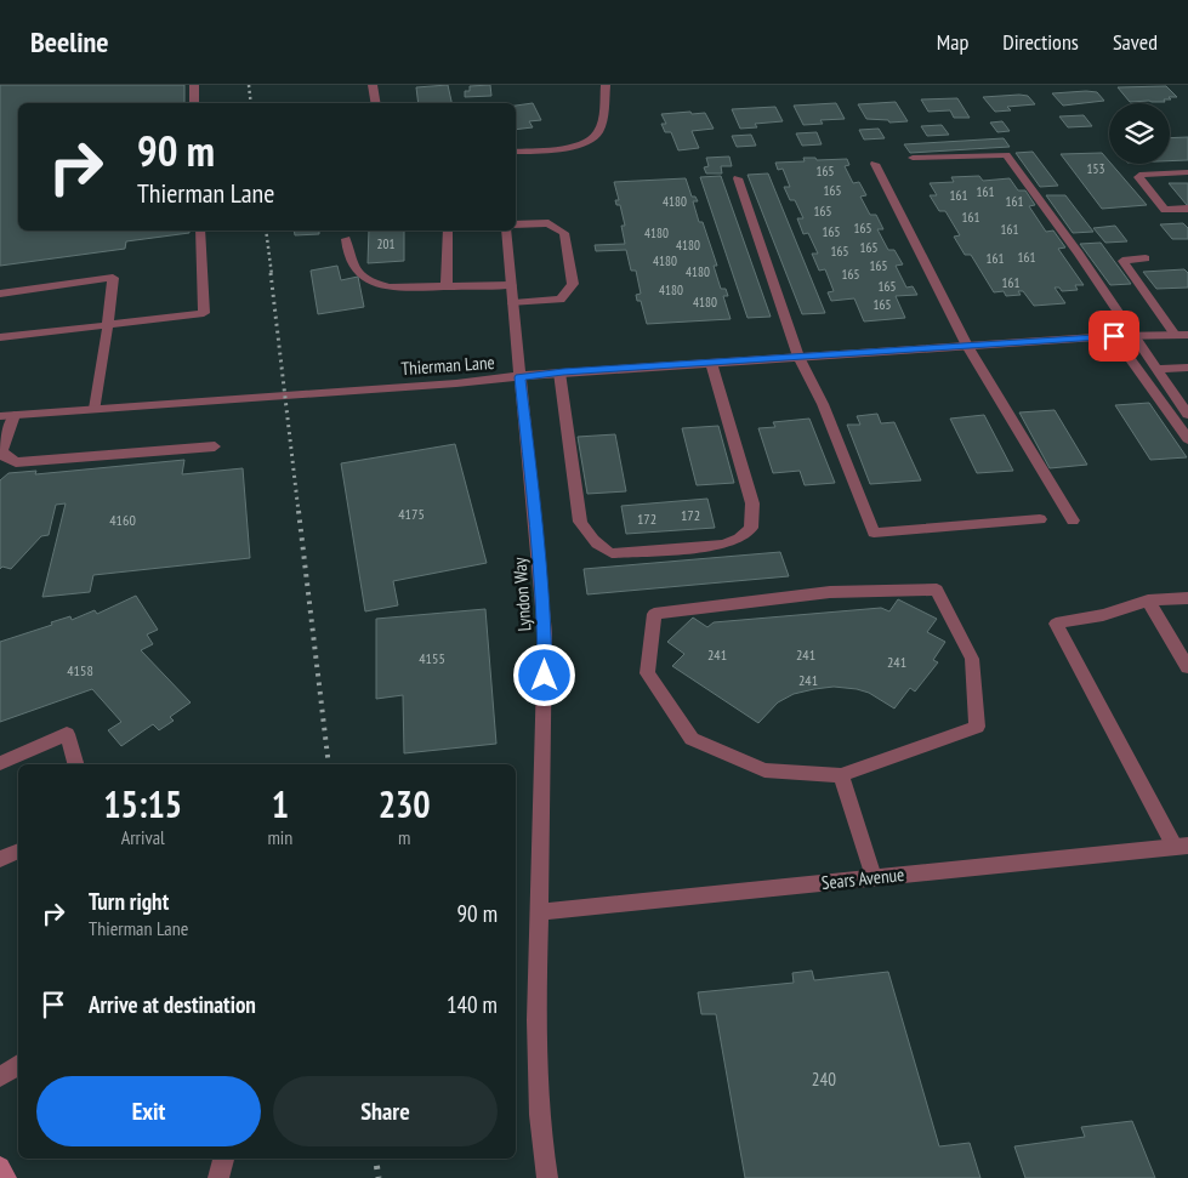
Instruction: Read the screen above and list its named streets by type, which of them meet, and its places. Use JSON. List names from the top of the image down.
{
  "streets": {
    "street": ["Thierman Lane", "Lyndon Way", "Sears Avenue"]
  },
  "crossings": [
    ["Thierman Lane", "Lyndon Way"],
    ["Lyndon Way", "Sears Avenue"]
  ],
  "house_numbers": [
    "153",
    "165",
    "165",
    "161",
    "161",
    "4180",
    "161",
    "165",
    "161",
    "165",
    "161",
    "165",
    "4180",
    "201",
    "4180",
    "165",
    "165",
    "161",
    "161",
    "4180",
    "165",
    "4180",
    "165",
    "161",
    "165",
    "4180",
    "4180",
    "165",
    "4175",
    "172",
    "172",
    "4160",
    "241",
    "241",
    "4155",
    "241",
    "4158",
    "241",
    "240"
  ],
  "page": {
    "header": "Beeline",
    "nav": ["Map", "Directions", "Saved"],
    "turn": ["90 m", "Thierman Lane"],
    "eta": [
      "15:15",
      "Arrival",
      "1",
      "min",
      "230",
      "m"
    ],
    "list": [
      {
        "name": "Turn right",
        "note": "Thierman Lane",
        "value": "90 m"
      },
      {
        "name": "Arrive at destination",
        "value": "140 m"
      }
    ],
    "buttons": ["Exit", "Share"]
  }
}
